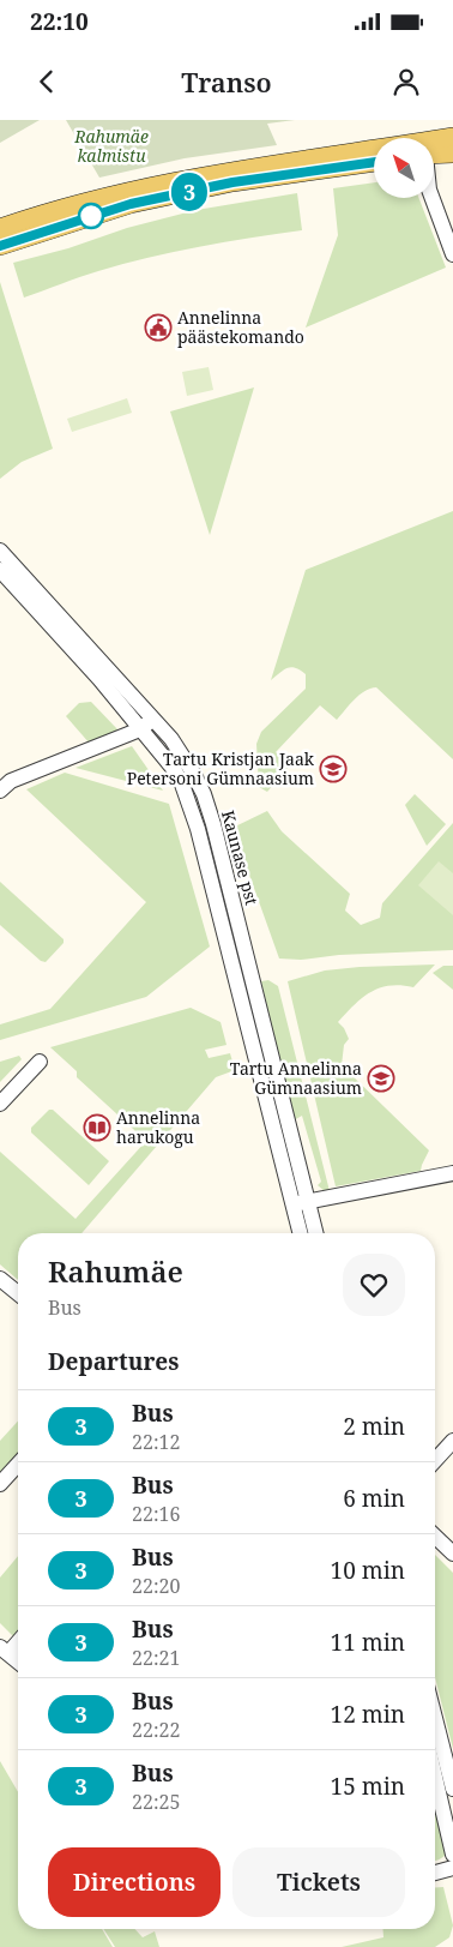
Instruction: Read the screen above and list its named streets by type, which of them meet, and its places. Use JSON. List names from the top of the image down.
{
  "streets": {
    "street": ["Kaunase pst"]
  },
  "parks": ["Rahumäe kalmistu"],
  "places": {
    "public building": ["Annelinna päästekomando"],
    "school or university": ["Tartu Kristjan Jaak Petersoni Gümnaasium", "Tartu Annelinna Gümnaasium"],
    "library": ["Annelinna harukogu"]
  },
  "lines": ["bus line 3"],
  "north": "top left",
  "page": {
    "status": "22:10",
    "header": "Transo",
    "on_map": "3",
    "heading": [
      ["Rahumäe", "Bus"],
      "Departures"
    ],
    "list": [
      {
        "mark": "3",
        "name": "Bus",
        "note": "22:12",
        "value": "2 min"
      },
      {
        "mark": "3",
        "name": "Bus",
        "note": "22:16",
        "value": "6 min"
      },
      {
        "mark": "3",
        "name": "Bus",
        "note": "22:20",
        "value": "10 min"
      },
      {
        "mark": "3",
        "name": "Bus",
        "note": "22:21",
        "value": "11 min"
      },
      {
        "mark": "3",
        "name": "Bus",
        "note": "22:22",
        "value": "12 min"
      },
      {
        "mark": "3",
        "name": "Bus",
        "note": "22:25",
        "value": "15 min"
      }
    ],
    "buttons": ["Directions", "Tickets"]
  }
}
